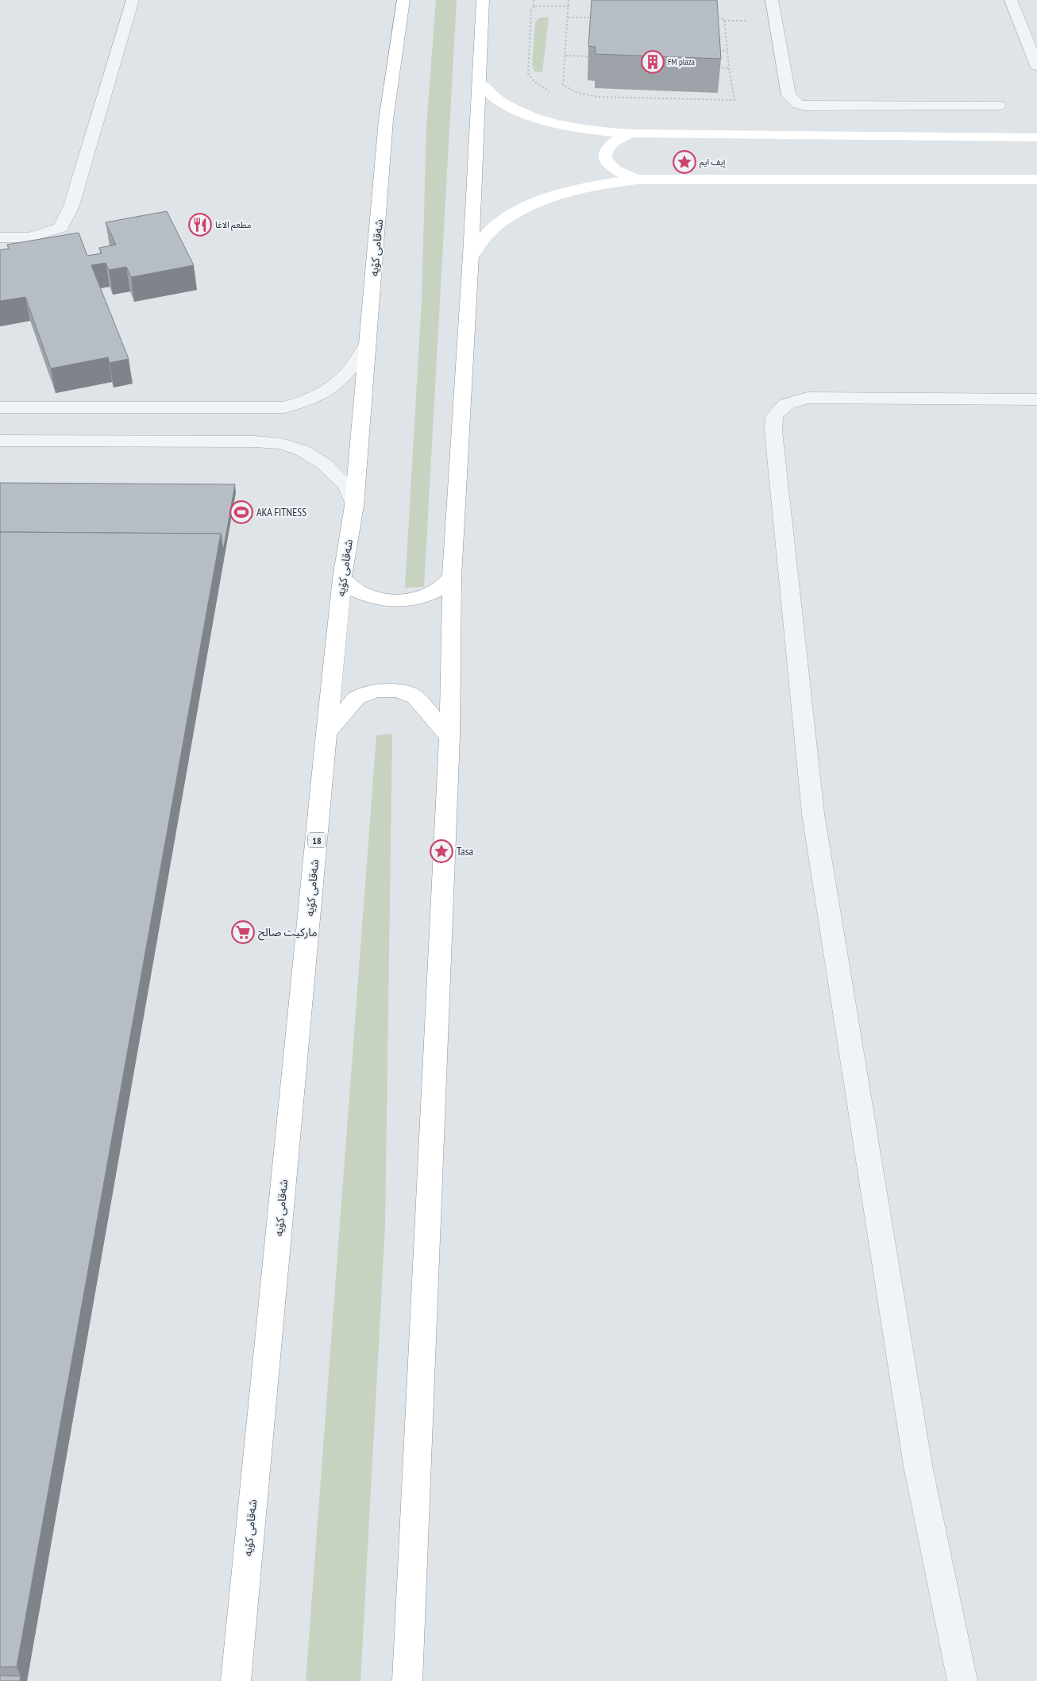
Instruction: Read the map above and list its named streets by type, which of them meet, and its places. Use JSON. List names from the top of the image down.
{
  "streets": {
    "main road": ["شەقامی کۆیە", "18"]
  },
  "places": {
    "building": ["FM plaza"],
    "place": ["إيف ايم", "Tasa"],
    "restaurant": ["مطعم الاغا"],
    "sports": ["AKA FITNESS"],
    "supermarket": ["ماركيت صالح"]
  }
}
